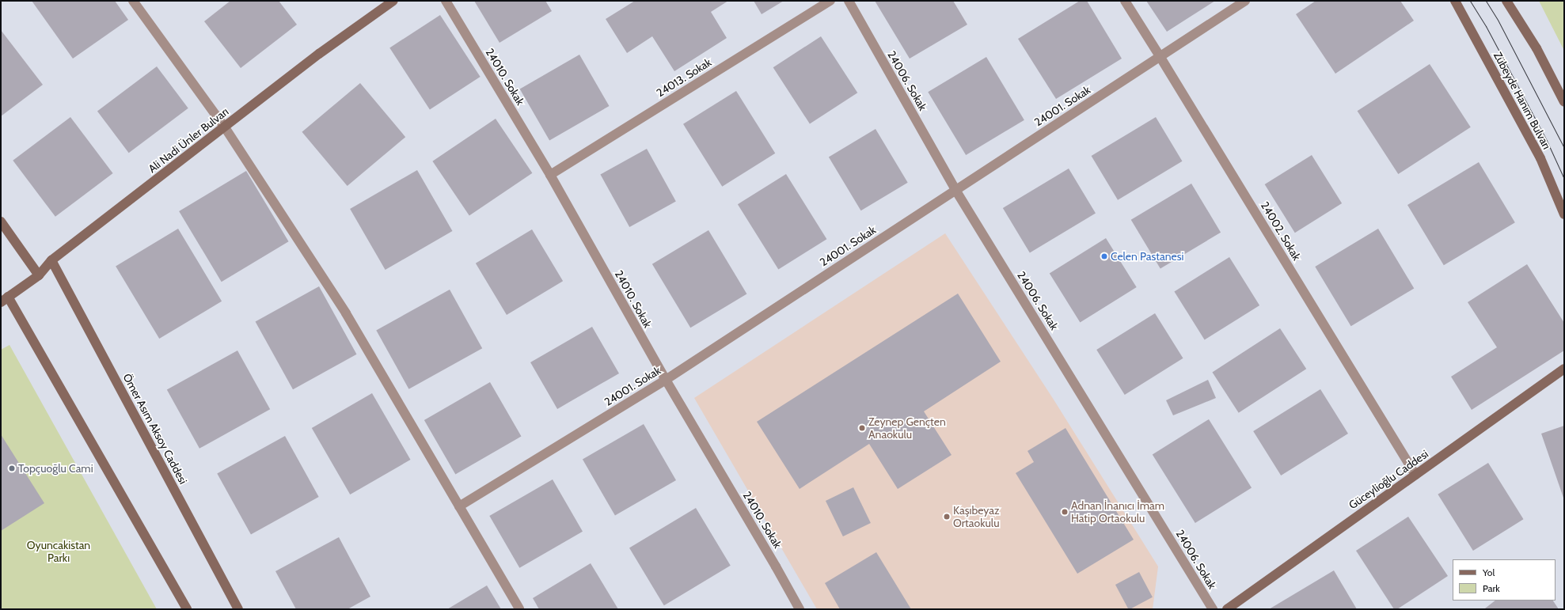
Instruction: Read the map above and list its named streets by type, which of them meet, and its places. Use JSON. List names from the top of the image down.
{
  "streets": {
    "street": [
      "24010. Sokak",
      "24013. Sokak",
      "24006. Sokak",
      "Zübeyde Hanım Bulvarı",
      "24001. Sokak",
      "Ali Nadi Ünler Bulvarı",
      "24002. Sokak",
      "Ömer Asım Aksoy Caddesi",
      "Güceylioğlu Caddesi"
    ]
  },
  "crossings": [
    ["24010. Sokak", "24013. Sokak"],
    ["24010. Sokak", "24001. Sokak"],
    ["24006. Sokak", "24001. Sokak"],
    ["24001. Sokak", "24002. Sokak"],
    ["Ali Nadi Ünler Bulvarı", "Ömer Asım Aksoy Caddesi"],
    ["24002. Sokak", "Güceylioğlu Caddesi"]
  ],
  "parks": ["Oyuncakistan Parkı"],
  "places": [
    "Celen Pastanesi",
    "Zeynep Gençten Anaokulu",
    "Topçuoğlu Cami",
    "Adnan İnanıcı İmam Hatip Ortaokulu",
    "Kaşıbeyaz Ortaokulu"
  ],
  "legend": ["Yol", "Park"]
}
